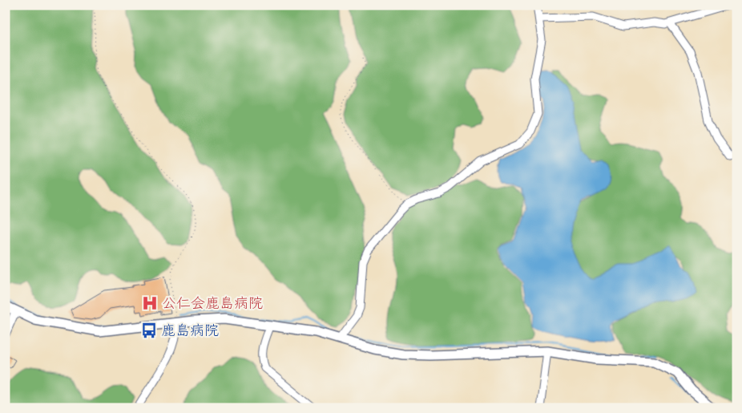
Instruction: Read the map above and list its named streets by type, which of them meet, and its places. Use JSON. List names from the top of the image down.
{
  "places": {
    "hospital": ["公仁会鹿島病院"],
    "bus stop": ["鹿島病院"]
  }
}
